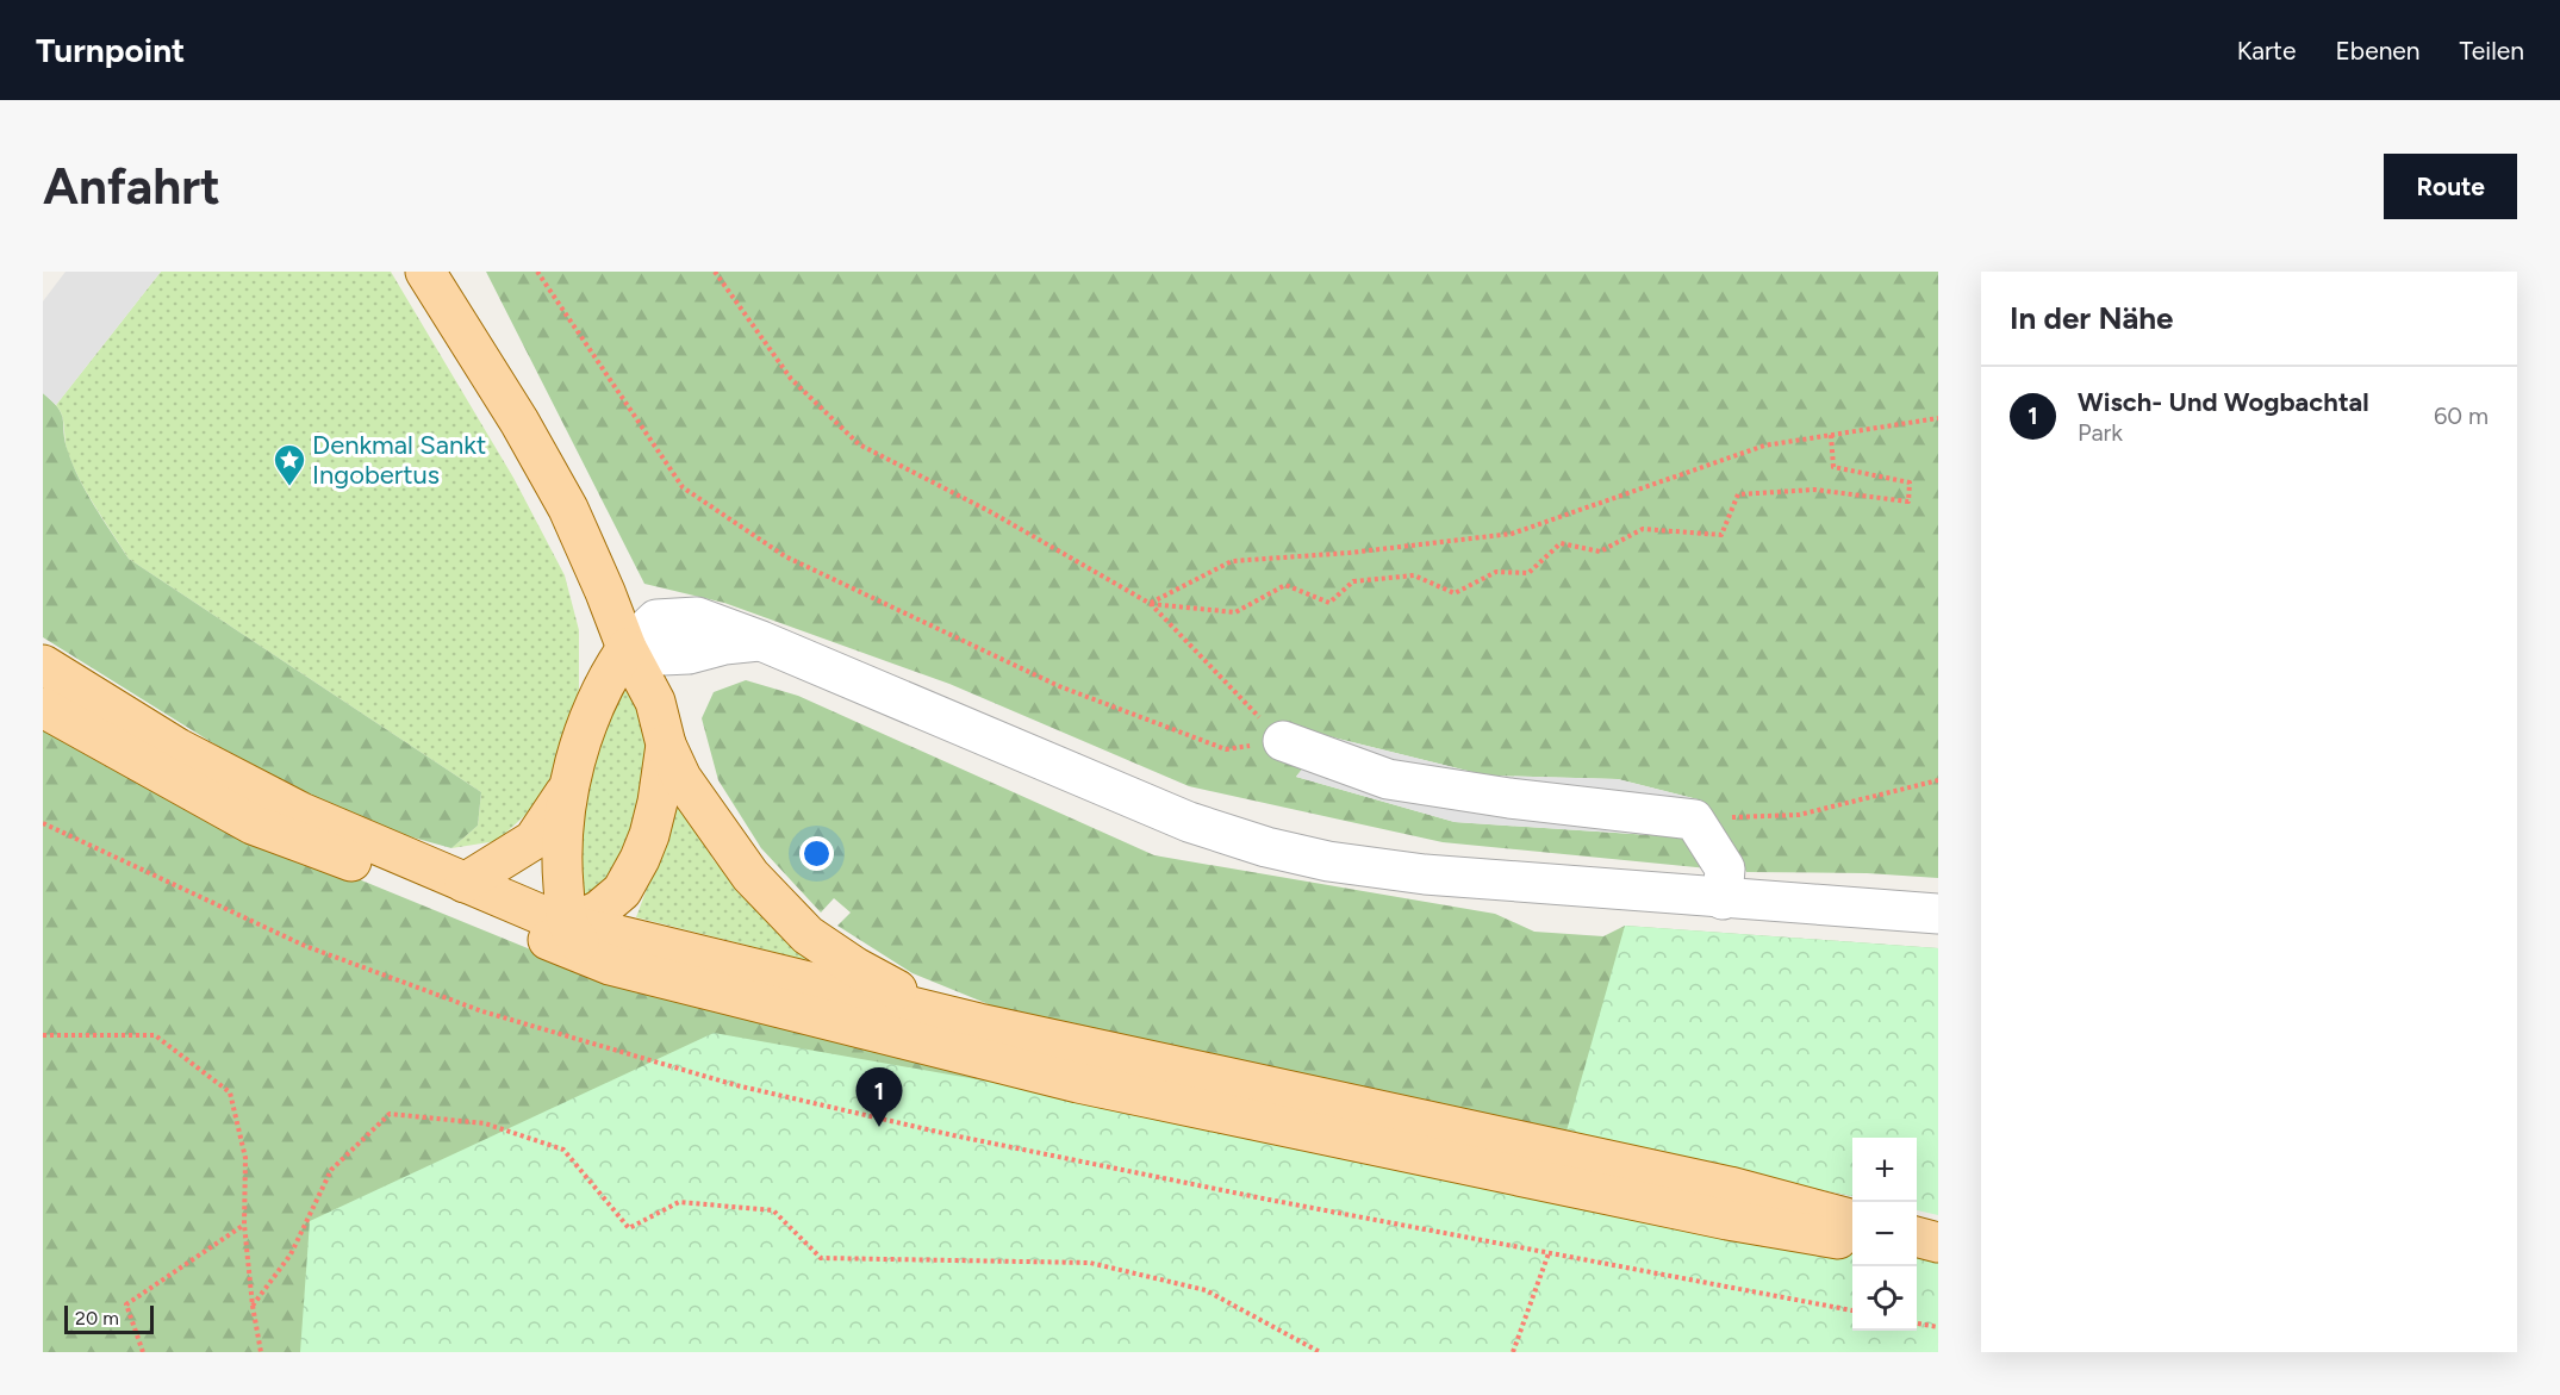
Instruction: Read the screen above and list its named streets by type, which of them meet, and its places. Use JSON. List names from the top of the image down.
{
  "places": {
    "place": ["Denkmal Sankt Ingobertus"]
  },
  "scale_bar": "20 m",
  "page": {
    "header": "Turnpoint",
    "nav": ["Karte", "Ebenen", "Teilen"],
    "buttons": "Route",
    "title": "Anfahrt",
    "heading": "In der Nähe",
    "list": [
      {
        "mark": "1",
        "name": "Wisch- Und Wogbachtal",
        "note": "Park",
        "value": "60 m"
      }
    ],
    "pins": "1",
    "map_buttons": ["+", "−"],
    "scale": "20 m"
  }
}
